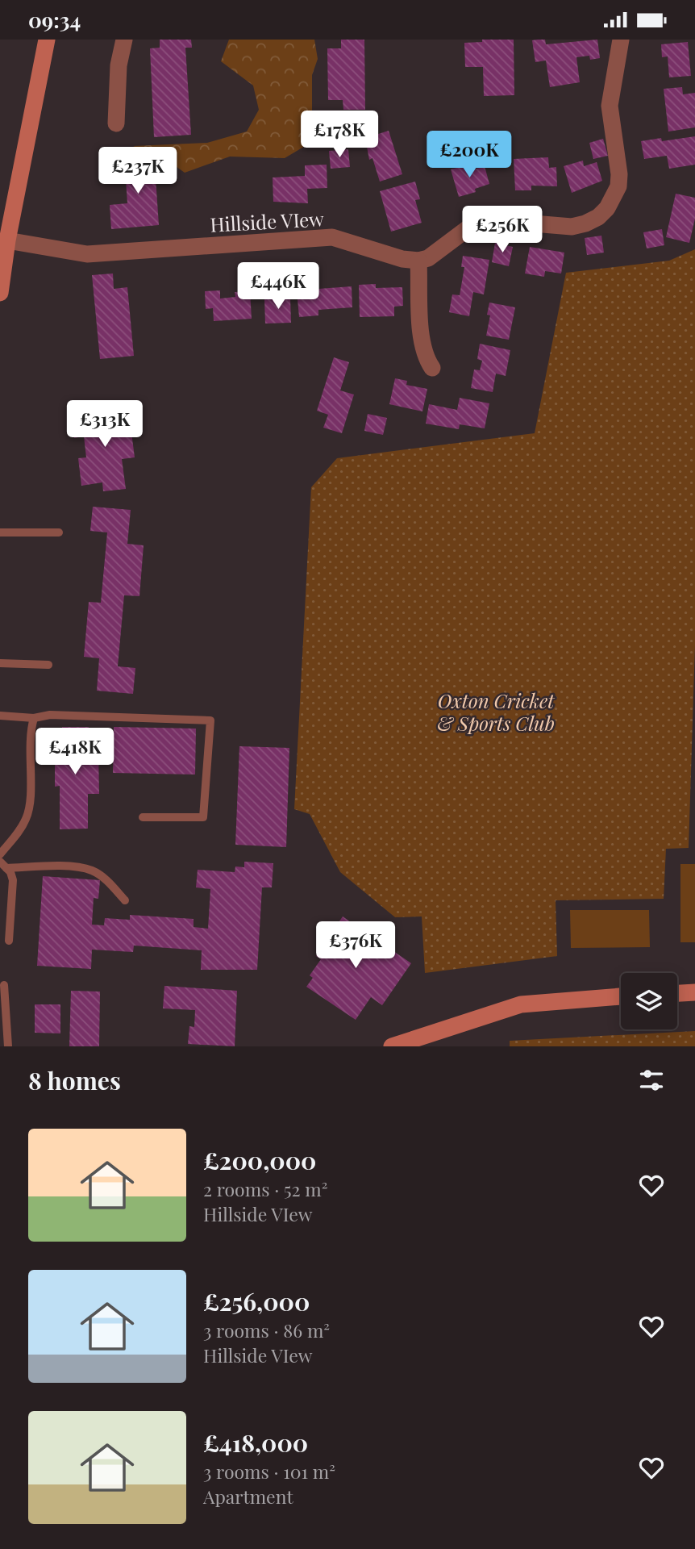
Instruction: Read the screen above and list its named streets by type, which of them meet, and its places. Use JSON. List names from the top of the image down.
{
  "streets": {
    "street": ["Hillside VIew"]
  },
  "parks": ["Oxton Cricket & Sports Club"],
  "page": {
    "status": "09:34",
    "price": [
      "£178K",
      "£200K",
      "£237K",
      "£256K",
      "£446K",
      "£313K",
      "£418K",
      "£376K"
    ],
    "heading": "8 homes",
    "list": [
      {
        "name": "£200,000",
        "note": "2 rooms · 52 m² · Hillside VIew"
      },
      {
        "name": "£256,000",
        "note": "3 rooms · 86 m² · Hillside VIew"
      },
      {
        "name": "£418,000",
        "note": "3 rooms · 101 m² · Apartment"
      }
    ]
  }
}
